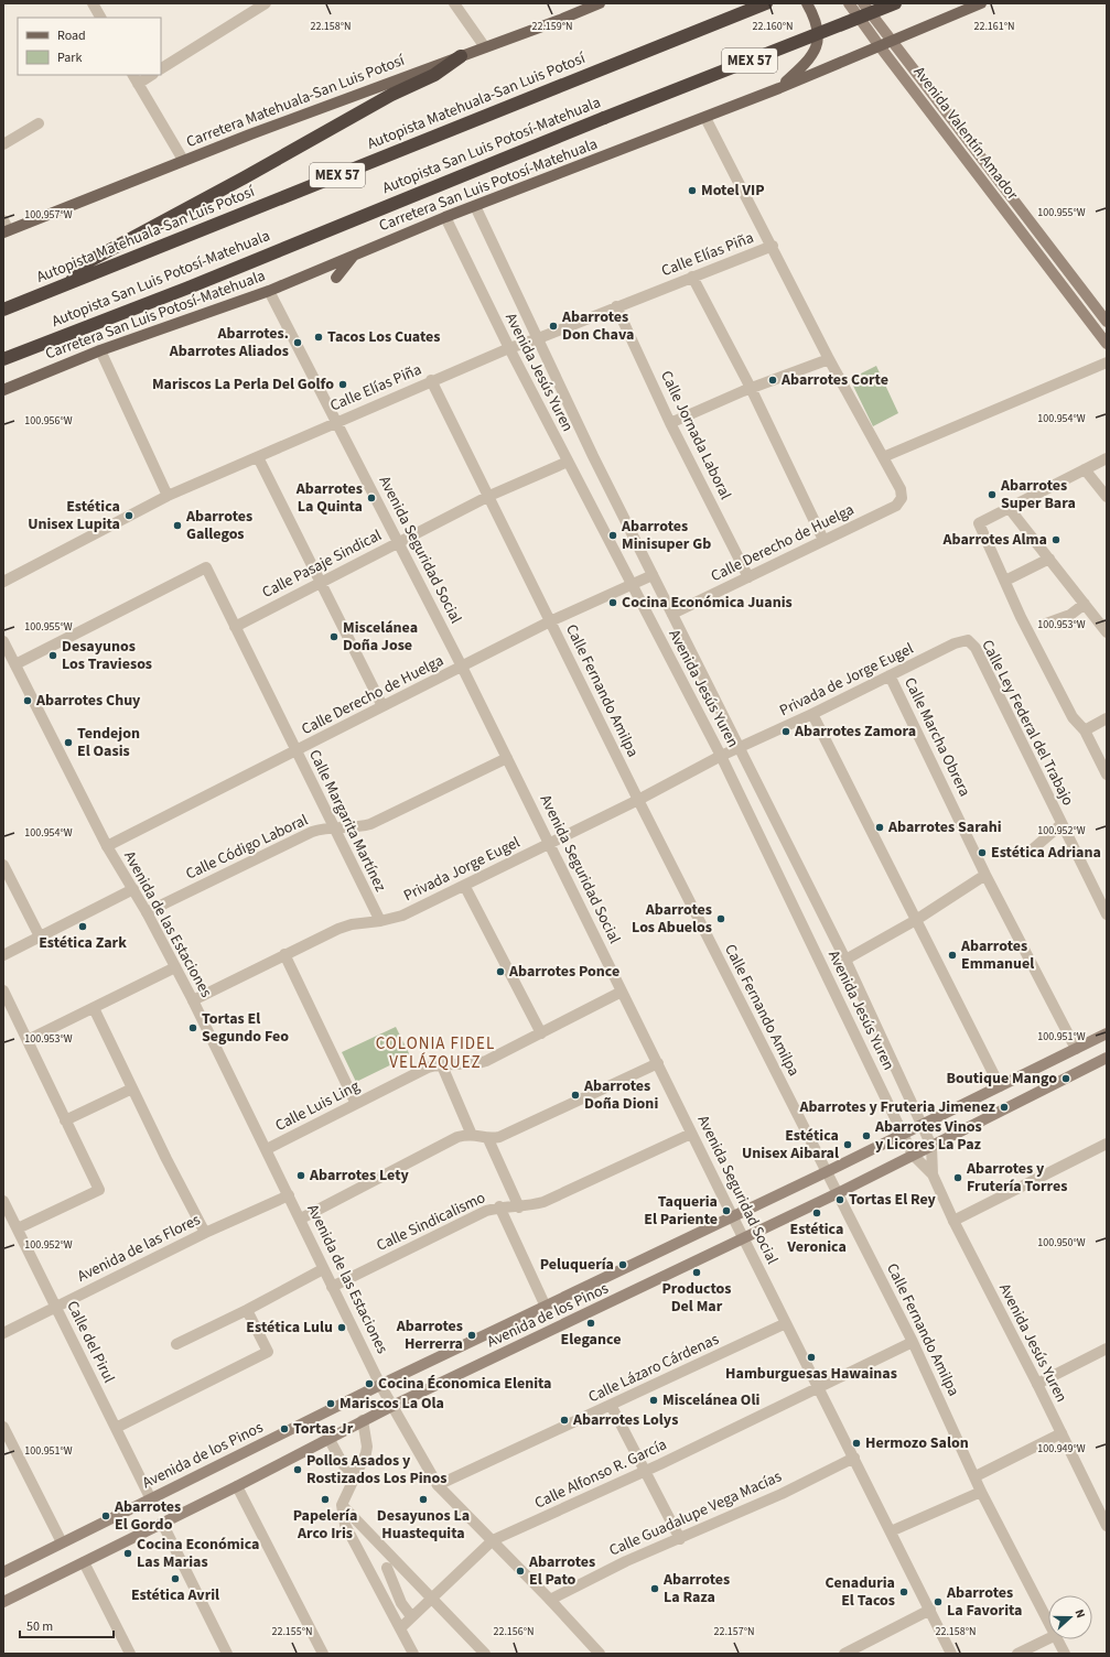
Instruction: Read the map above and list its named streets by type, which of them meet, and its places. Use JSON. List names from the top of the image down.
{
  "streets": {
    "highway": ["MEX 57", "Autopista Matehuala-San Luis Potosí", "Autopista San Luis Potosí-Matehuala"],
    "main road": [
      "Carretera Matehuala-San Luis Potosí",
      "Avenida Valentín Amador",
      "Carretera San Luis Potosí-Matehuala",
      "Avenida de los Pinos"
    ],
    "street": [
      "Calle Elías Piña",
      "Avenida Jesús Yuren",
      "Calle Jornada Laboral",
      "Calle Derecho de Huelga",
      "Avenida Seguridad Social",
      "Calle Pasaje Sindical",
      "Privada de Jorge Eugel",
      "Calle Fernando Amilpa",
      "Calle Ley Federal del Trabajo",
      "Calle Marcha Obrera",
      "Calle Margarita Martínez",
      "Calle Código Laboral",
      "Privada Jorge Eugel",
      "Avenida de las Estaciones",
      "Calle Luis Ling",
      "Calle Sindicalismo",
      "Avenida de las Flores",
      "Calle del Pirul",
      "Calle Lázaro Cárdenas",
      "Calle Alfonso R. García",
      "Calle Guadalupe Vega Macías"
    ]
  },
  "crossings": [
    ["Avenida Valentín Amador", "Carretera San Luis Potosí-Matehuala"],
    ["Carretera San Luis Potosí-Matehuala", "Avenida Jesús Yuren"],
    ["Carretera San Luis Potosí-Matehuala", "Avenida Seguridad Social"],
    ["Calle Elías Piña", "Avenida Jesús Yuren"],
    ["Calle Elías Piña", "Calle Jornada Laboral"],
    ["Calle Elías Piña", "Avenida Seguridad Social"],
    ["Calle Elías Piña", "Calle Fernando Amilpa"],
    ["Avenida Jesús Yuren", "Calle Derecho de Huelga"],
    ["Avenida Jesús Yuren", "Calle Pasaje Sindical"],
    ["Avenida Jesús Yuren", "Privada de Jorge Eugel"],
    ["Avenida Jesús Yuren", "Privada Jorge Eugel"],
    ["Avenida Jesús Yuren", "Avenida de los Pinos"],
    ["Calle Jornada Laboral", "Calle Derecho de Huelga"],
    ["Calle Derecho de Huelga", "Avenida Seguridad Social"],
    ["Calle Derecho de Huelga", "Calle Fernando Amilpa"],
    ["Calle Derecho de Huelga", "Calle Margarita Martínez"],
    ["Calle Derecho de Huelga", "Avenida de las Estaciones"],
    ["Avenida Seguridad Social", "Calle Pasaje Sindical"],
    ["Avenida Seguridad Social", "Calle Código Laboral"],
    ["Avenida Seguridad Social", "Privada Jorge Eugel"],
    ["Avenida Seguridad Social", "Calle Luis Ling"],
    ["Avenida Seguridad Social", "Calle Sindicalismo"],
    ["Avenida Seguridad Social", "Avenida de los Pinos"],
    ["Avenida Seguridad Social", "Calle Lázaro Cárdenas"],
    ["Avenida Seguridad Social", "Calle Alfonso R. García"],
    ["Avenida Seguridad Social", "Calle Guadalupe Vega Macías"],
    ["Calle Pasaje Sindical", "Calle Fernando Amilpa"],
    ["Calle Pasaje Sindical", "Calle Margarita Martínez"],
    ["Privada de Jorge Eugel", "Calle Ley Federal del Trabajo"],
    ["Privada de Jorge Eugel", "Calle Marcha Obrera"],
    ["Privada de Jorge Eugel", "Privada Jorge Eugel"],
    ["Calle Fernando Amilpa", "Privada Jorge Eugel"],
    ["Calle Fernando Amilpa", "Avenida de los Pinos"],
    ["Calle Fernando Amilpa", "Calle Alfonso R. García"],
    ["Calle Marcha Obrera", "Avenida de los Pinos"],
    ["Calle Margarita Martínez", "Calle Código Laboral"],
    ["Calle Margarita Martínez", "Privada Jorge Eugel"],
    ["Calle Margarita Martínez", "Avenida de las Estaciones"],
    ["Calle Código Laboral", "Avenida de las Estaciones"],
    ["Privada Jorge Eugel", "Avenida de las Estaciones"],
    ["Avenida de las Estaciones", "Calle Luis Ling"],
    ["Avenida de las Estaciones", "Calle Sindicalismo"],
    ["Avenida de las Estaciones", "Avenida de las Flores"],
    ["Avenida de las Estaciones", "Avenida de los Pinos"],
    ["Avenida de las Estaciones", "Calle Lázaro Cárdenas"],
    ["Avenida de las Estaciones", "Calle Alfonso R. García"],
    ["Avenida de las Estaciones", "Calle Guadalupe Vega Macías"],
    ["Avenida de las Flores", "Calle del Pirul"],
    ["Avenida de los Pinos", "Calle del Pirul"]
  ],
  "districts": ["COLONIA FIDEL VELÁZQUEZ"],
  "places": [
    "Motel VIP",
    "Abarrotes Don Chava",
    "Tacos Los Cuates",
    "Abarrotes. Abarrotes Aliados",
    "Abarrotes Corte",
    "Mariscos La Perla Del Golfo",
    "Abarrotes Super Bara",
    "Abarrotes La Quinta",
    "Estética Unisex Lupita",
    "Abarrotes Gallegos",
    "Abarrotes Minisuper Gb",
    "Abarrotes Alma",
    "Cocina Económica Juanis",
    "Miscelánea Doña Jose",
    "Desayunos Los Traviesos",
    "Abarrotes Chuy",
    "Abarrotes Zamora",
    "Tendejon El Oasis",
    "Abarrotes Sarahi",
    "Estética Adriana",
    "Abarrotes Los Abuelos",
    "Estética Zark",
    "Abarrotes Emmanuel",
    "Abarrotes Ponce",
    "Tortas El Segundo Feo",
    "Boutique Mango",
    "Abarrotes Doña Dioni",
    "Abarrotes y Fruteria Jimenez",
    "Abarrotes Vinos y Licores La Paz",
    "Estética Unisex Aibaral",
    "Abarrotes Lety",
    "Abarrotes y Frutería Torres",
    "Tortas El Rey",
    "Taqueria El Pariente",
    "Estética Veronica",
    "Peluquería",
    "Productos Del Mar",
    "Elegance",
    "Estética Lulu",
    "Abarrotes Herrerra",
    "Hamburguesas Hawainas",
    "Cocina Économica Elenita",
    "Miscelánea Oli",
    "Mariscos La Ola",
    "Abarrotes Lolys",
    "Tortas Jr",
    "Hermozo Salon",
    "Pollos Asados y Rostizados Los Pinos",
    "Papelería Arco Iris",
    "Desayunos La Huastequita",
    "Abarrotes El Gordo",
    "Cocina Económica Las Marias",
    "Abarrotes El Pato",
    "Estética Avril",
    "Abarrotes La Raza",
    "Cenaduria El Tacos",
    "Abarrotes La Favorita"
  ],
  "legend": ["Road", "Park"],
  "scale_bar": "50 m",
  "north": "right",
  "coordinates": [
    "22.159°N",
    "22.158°N",
    "22.160°N",
    "22.161°N",
    "100.955°W",
    "100.957°W",
    "100.954°W",
    "100.956°W",
    "100.953°W",
    "100.952°W",
    "100.951°W",
    "100.950°W",
    "100.949°W",
    "22.155°N",
    "22.156°N",
    "22.157°N"
  ]
}
